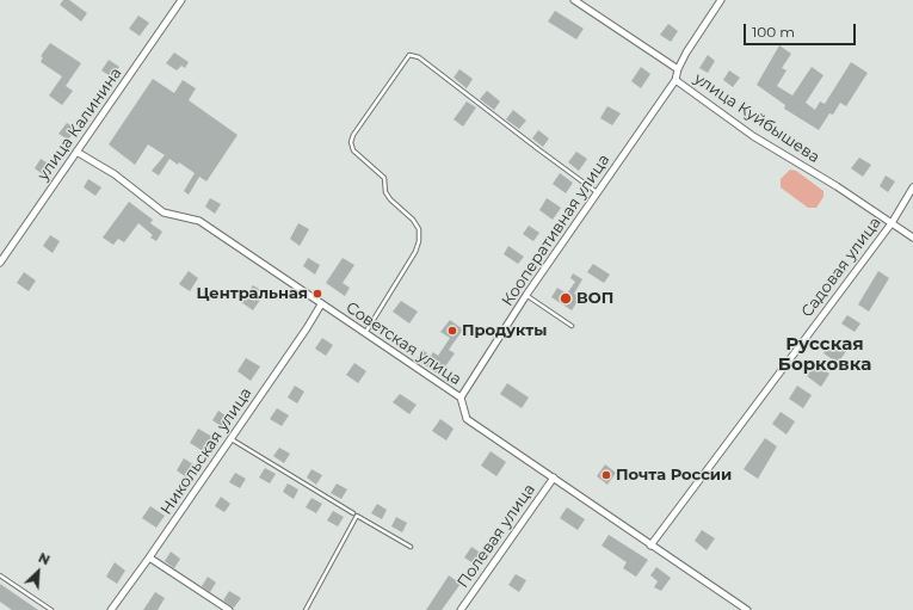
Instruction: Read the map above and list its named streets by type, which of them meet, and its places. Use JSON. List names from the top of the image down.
{
  "streets": {
    "street": [
      "улица Куйбышева",
      "улица Калинина",
      "Кооперативная улица",
      "Садовая улица",
      "Советская улица",
      "Никольская улица",
      "Полевая улица"
    ]
  },
  "crossings": [
    ["улица Куйбышева", "Кооперативная улица"],
    ["улица Куйбышева", "Садовая улица"],
    ["улица Калинина", "Советская улица"],
    ["Кооперативная улица", "Советская улица"],
    ["Садовая улица", "Советская улица"],
    ["Советская улица", "Никольская улица"],
    ["Советская улица", "Полевая улица"]
  ],
  "districts": ["Русская Борковка"],
  "places": [
    "Центральная",
    "ВОП",
    "Продукты",
    "Почта России"
  ],
  "scale_bar": "100 m",
  "north": "top right"
}
